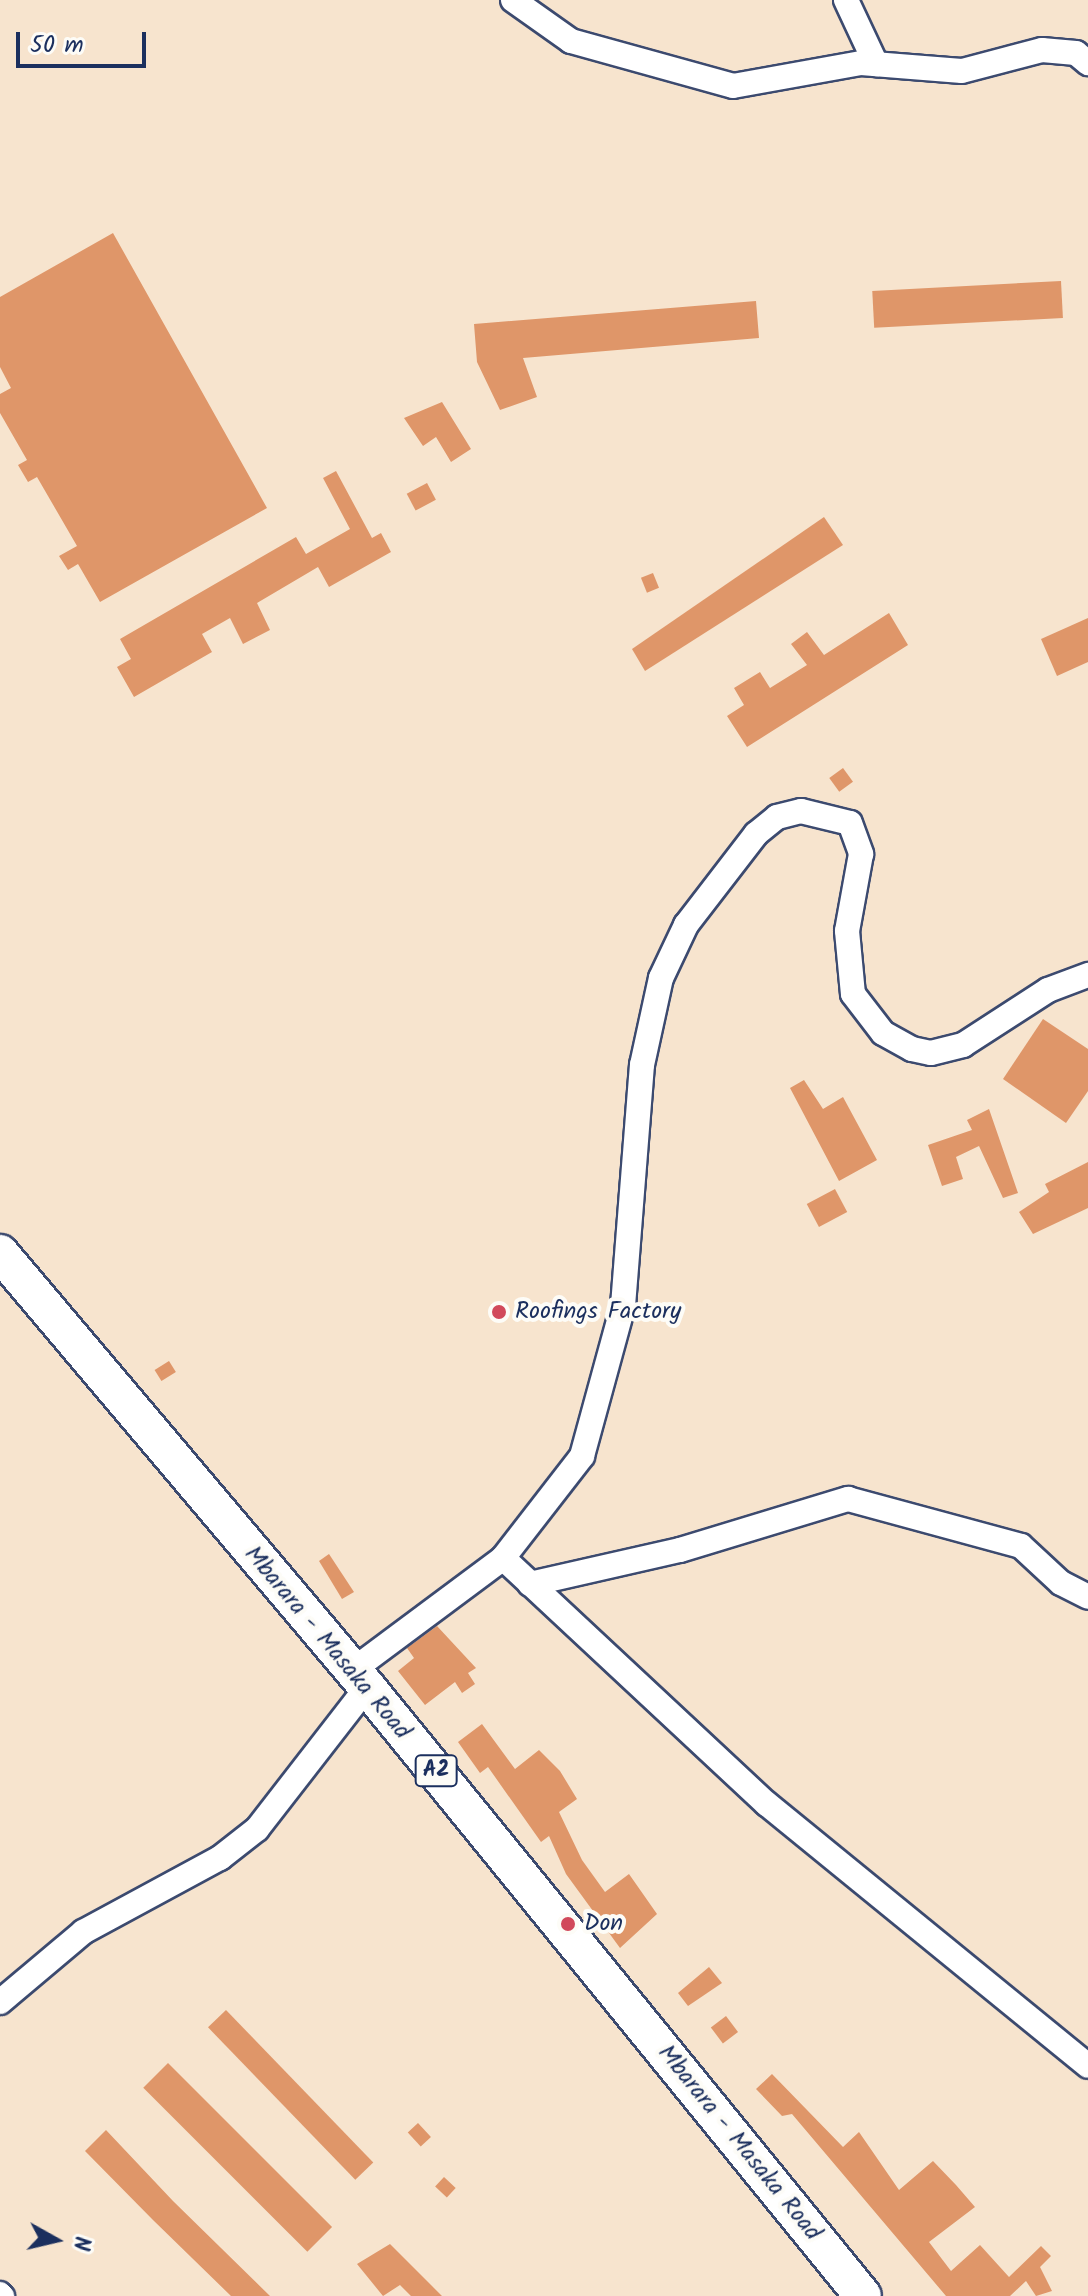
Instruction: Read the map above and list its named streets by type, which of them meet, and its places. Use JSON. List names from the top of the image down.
{
  "streets": {
    "highway": ["Mbarara - Masaka Road", "A2"]
  },
  "places": ["Roofings Factory", "Don"],
  "scale_bar": "50 m",
  "north": "right"
}
